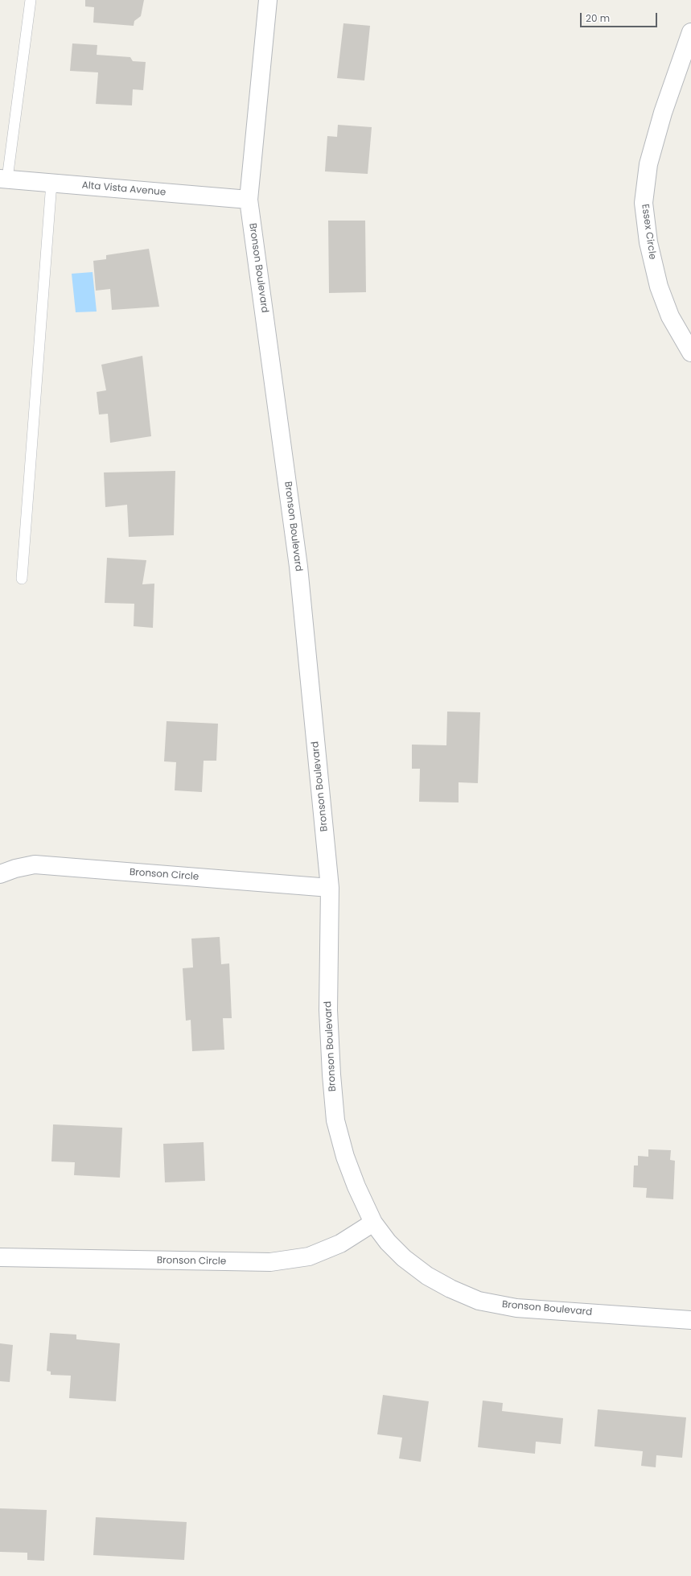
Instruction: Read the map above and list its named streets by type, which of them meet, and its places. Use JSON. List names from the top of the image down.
{
  "streets": {
    "street": [
      "Alta Vista Avenue",
      "Essex Circle",
      "Bronson Boulevard",
      "Bronson Circle"
    ]
  },
  "crossings": [
    ["Alta Vista Avenue", "Bronson Boulevard"],
    ["Bronson Boulevard", "Bronson Circle"]
  ],
  "scale_bar": "20 m"
}
